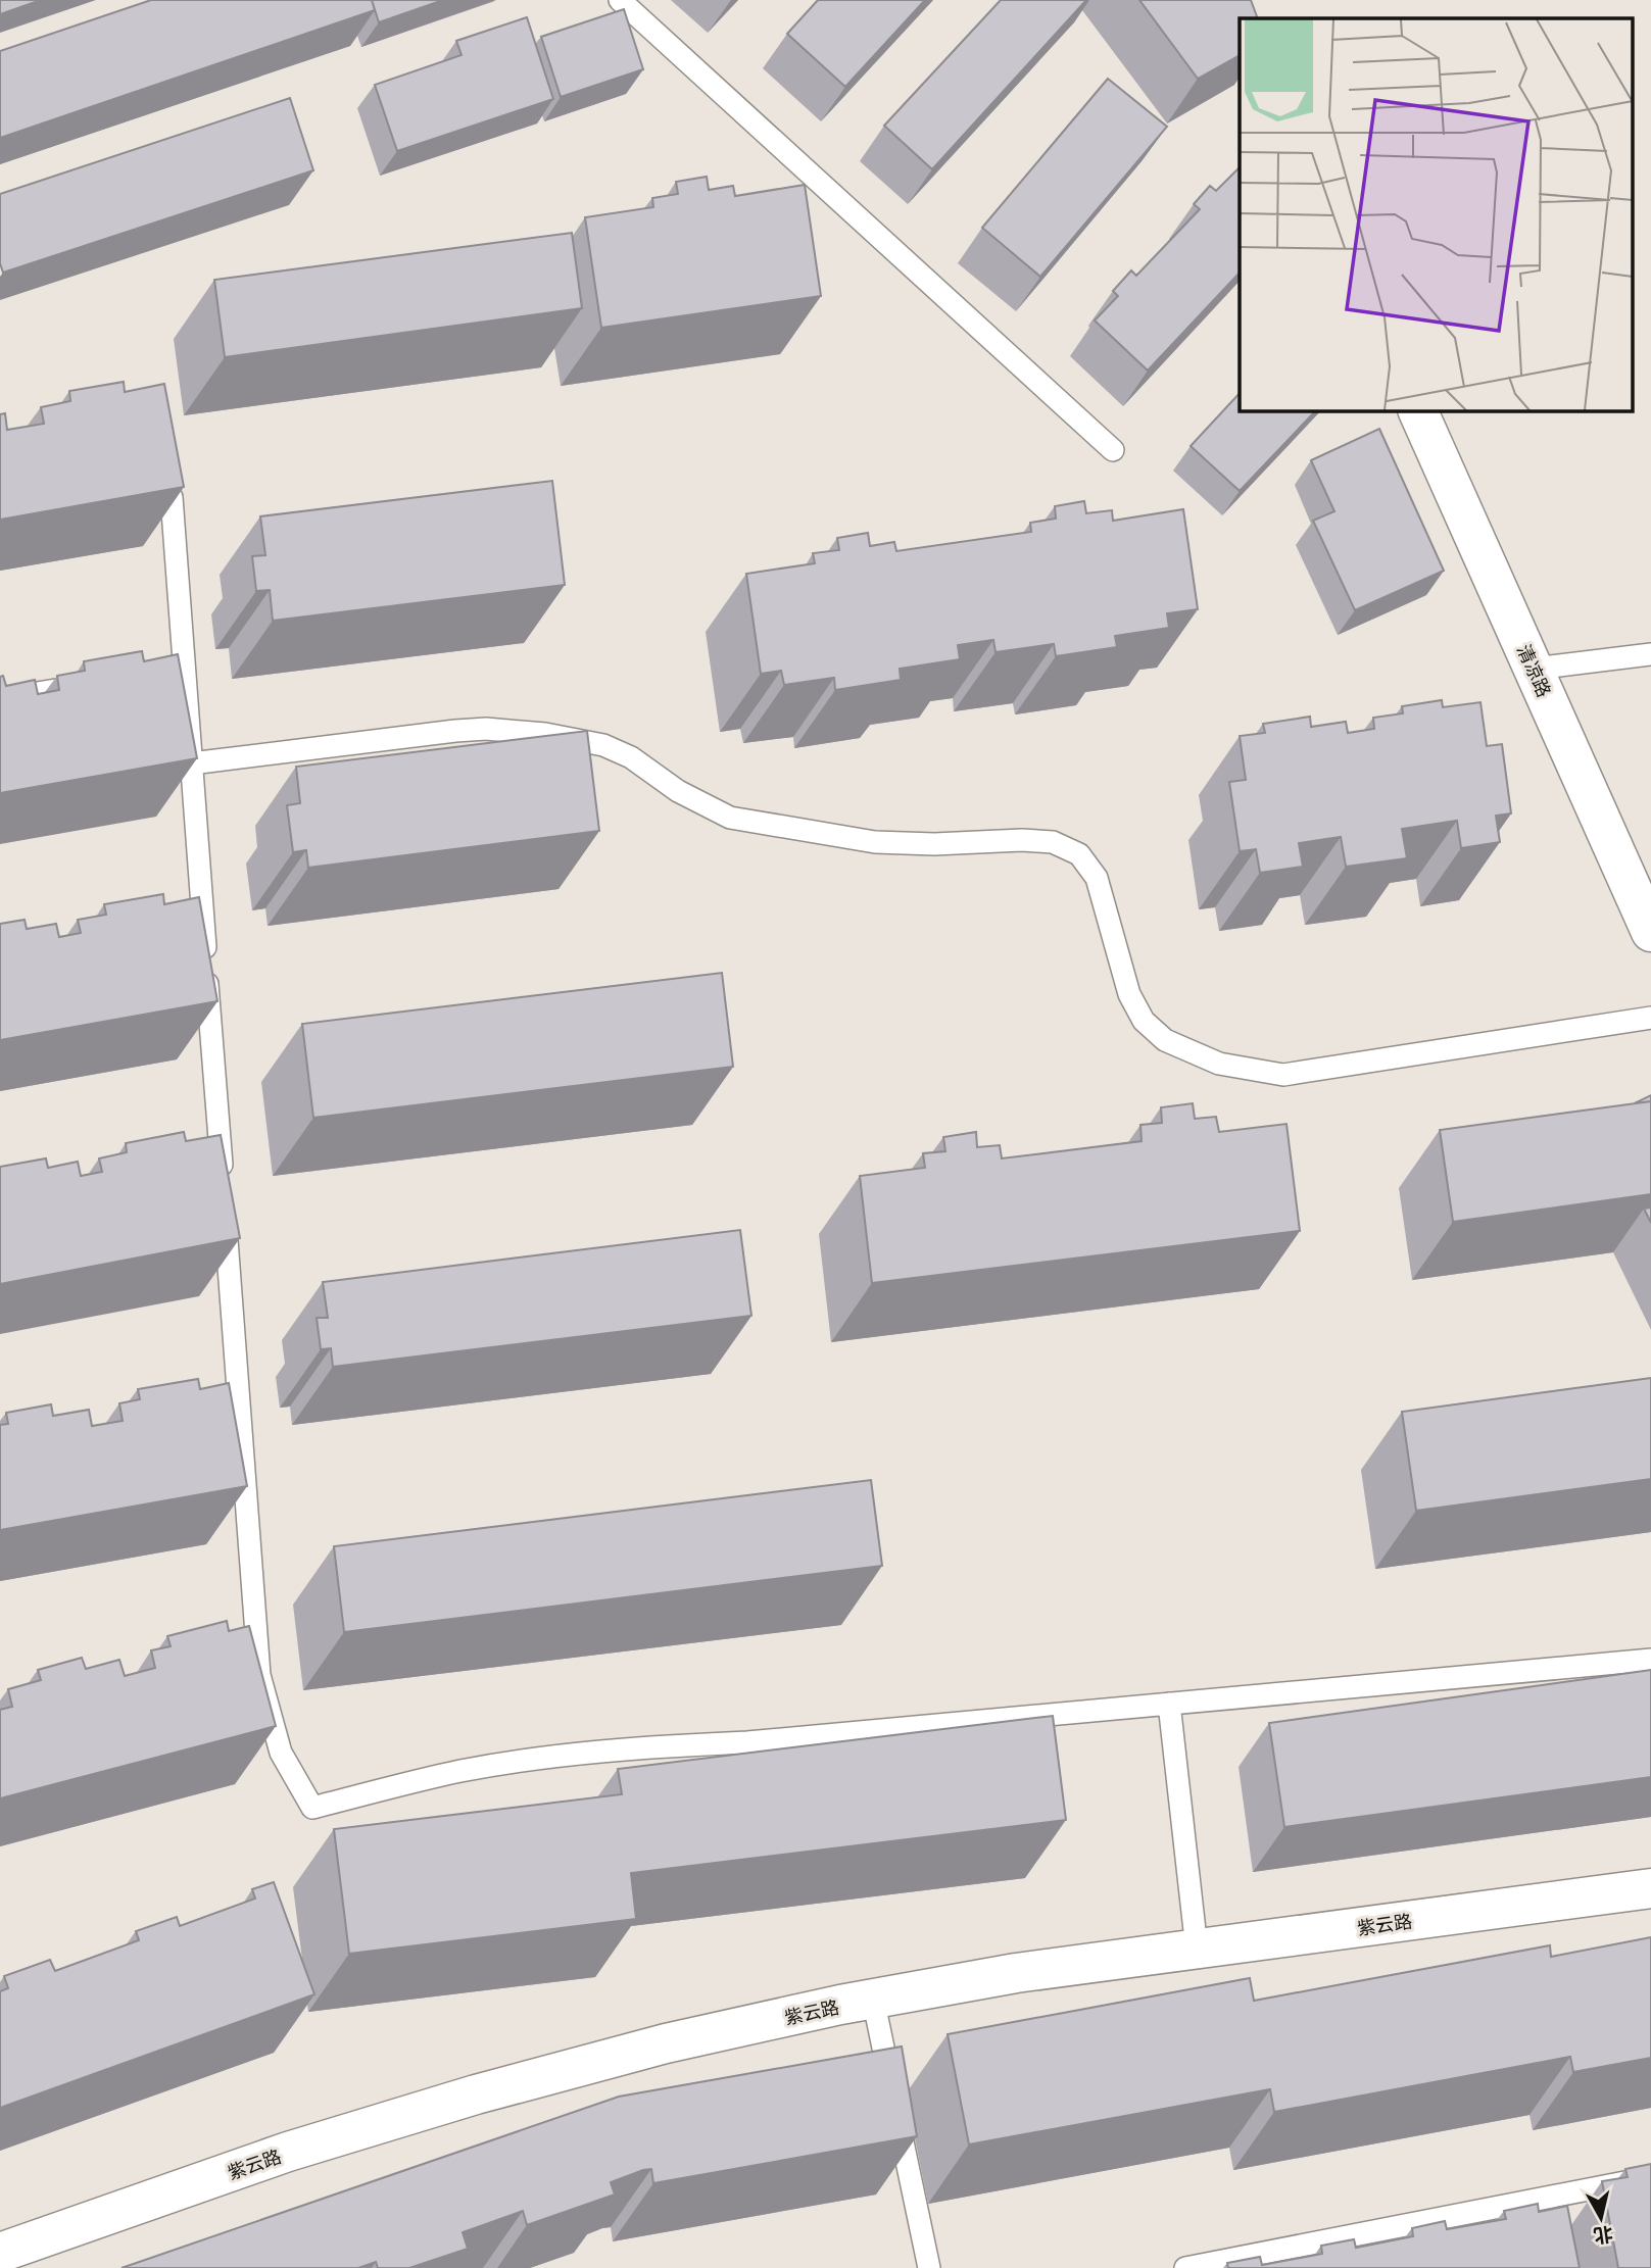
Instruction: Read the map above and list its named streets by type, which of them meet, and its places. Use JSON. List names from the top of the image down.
{
  "streets": {
    "street": ["清凉路", "紫云路"]
  },
  "north": "bottom"
}
